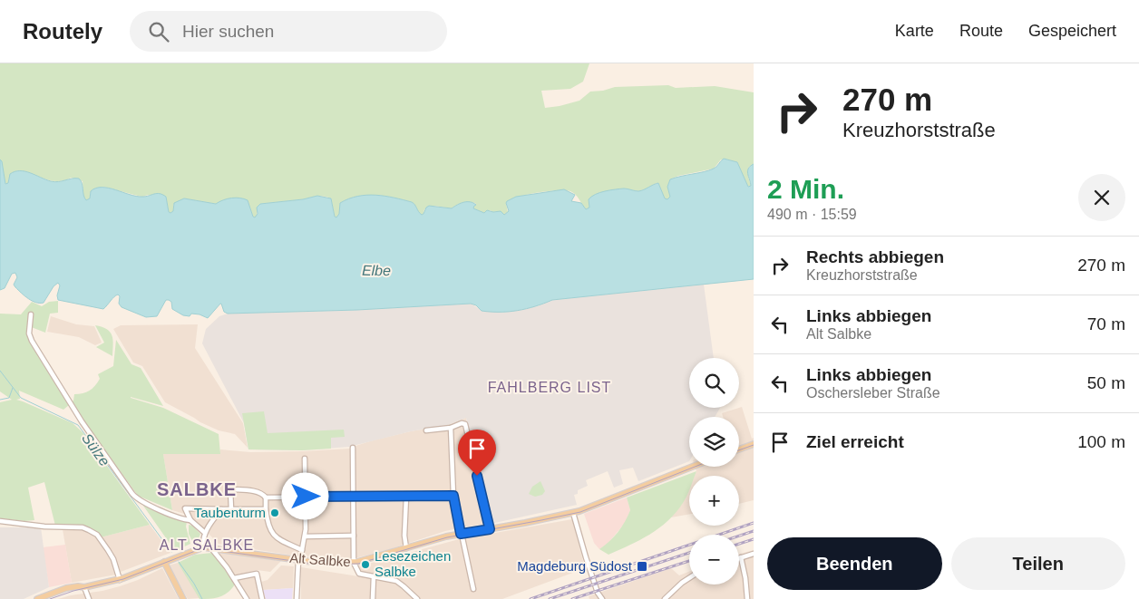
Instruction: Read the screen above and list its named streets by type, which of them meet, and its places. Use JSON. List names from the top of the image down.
{
  "streets": {
    "main road": ["Alt Salbke"]
  },
  "districts": ["FAHLBERG LIST", "SALBKE", "ALT SALBKE"],
  "water": ["Elbe", "Sülze"],
  "places": {
    "other": ["Taubenturm", "Lesezeichen Salbke"],
    "transit": ["Magdeburg Südost"]
  },
  "page": {
    "header": "Routely",
    "search": "Hier suchen",
    "nav": ["Karte", "Route", "Gespeichert"],
    "turn": ["270 m", "Kreuzhorststraße"],
    "heading": ["2 Min.", "490 m · 15:59"],
    "list": [
      {
        "name": "Rechts abbiegen",
        "note": "Kreuzhorststraße",
        "value": "270 m"
      },
      {
        "name": "Links abbiegen",
        "note": "Alt Salbke",
        "value": "70 m"
      },
      {
        "name": "Links abbiegen",
        "note": "Oschersleber Straße",
        "value": "50 m"
      },
      {
        "name": "Ziel erreicht",
        "value": "100 m"
      }
    ],
    "map_buttons": ["+", "−"],
    "buttons": ["Beenden", "Teilen"]
  }
}
